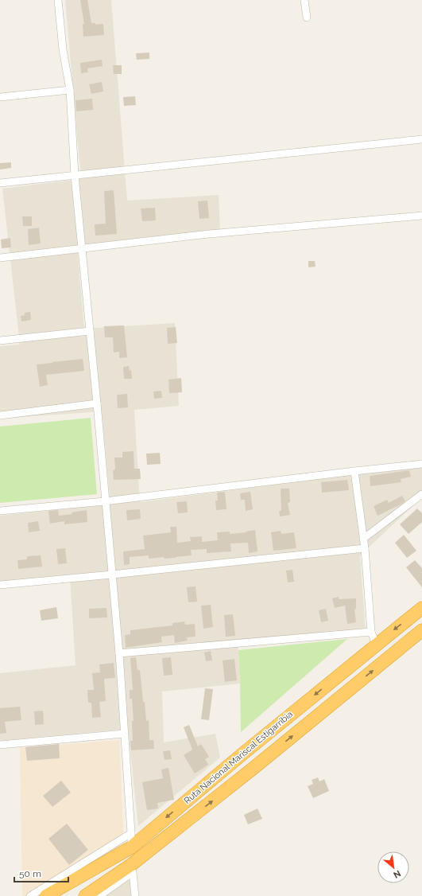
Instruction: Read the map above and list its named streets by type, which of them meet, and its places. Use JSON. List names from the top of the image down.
{
  "streets": {
    "highway": ["Ruta Nacional Mariscal Estigarribia"]
  },
  "scale_bar": "50 m",
  "north": "bottom right"
}
